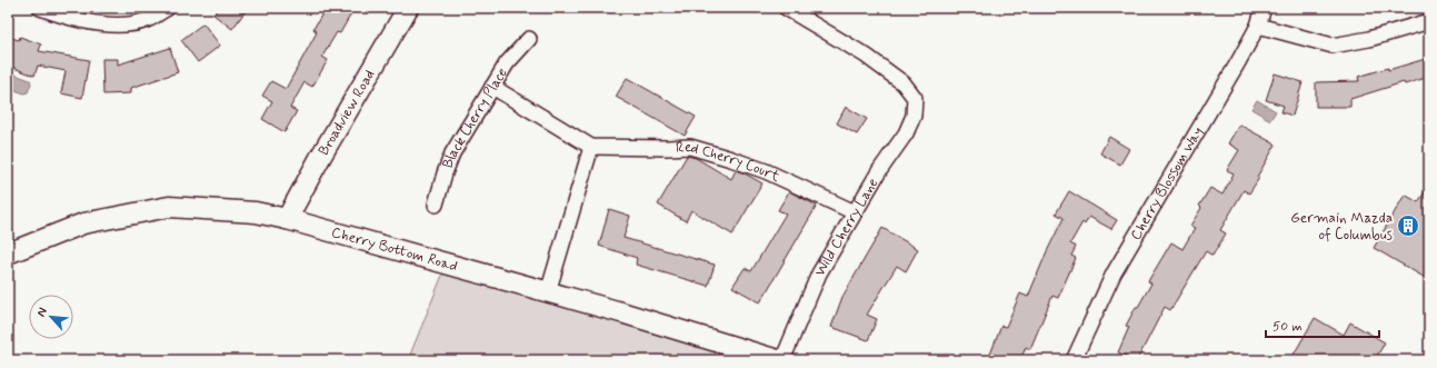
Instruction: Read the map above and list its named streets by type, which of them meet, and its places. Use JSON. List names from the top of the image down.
{
  "streets": {
    "main road": ["Broadview Road", "Cherry Bottom Road"],
    "street": [
      "Black Cherry Place",
      "Red Cherry Court",
      "Cherry Blossom Way",
      "Wild Cherry Lane"
    ]
  },
  "crossings": [
    ["Broadview Road", "Cherry Bottom Road"],
    ["Red Cherry Court", "Wild Cherry Lane"]
  ],
  "places": {
    "building": ["Germain Mazda of Columbus"]
  },
  "scale_bar": "50 m",
  "north": "top left"
}
